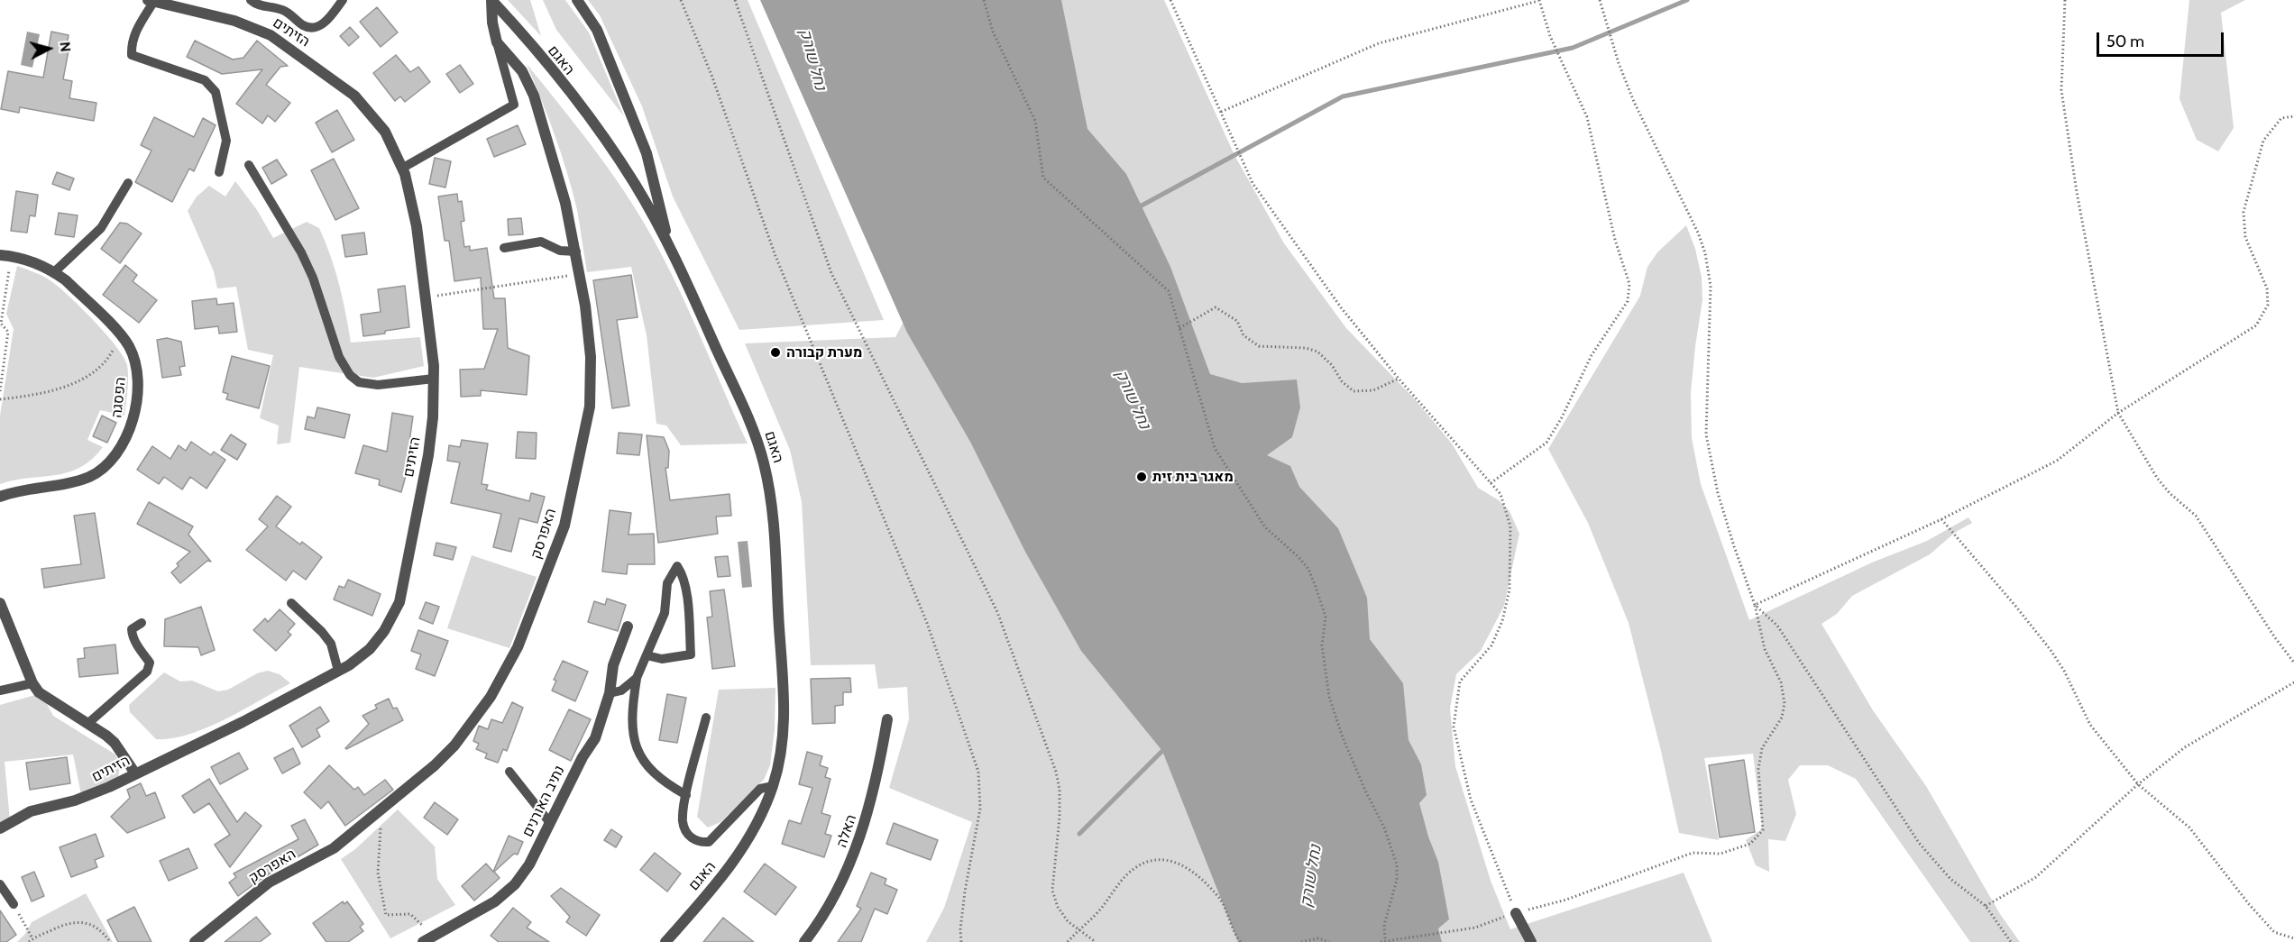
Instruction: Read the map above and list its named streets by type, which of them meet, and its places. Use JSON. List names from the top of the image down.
{
  "streets": {
    "street": [
      "הזיתים",
      "האגם",
      "הפסגה",
      "האפרסק",
      "נתיב האורנים",
      "האלה"
    ]
  },
  "water": ["נחל שורק"],
  "places": ["מערת קבורה", "מאגר בית זית"],
  "scale_bar": "50 m",
  "north": "right"
}
